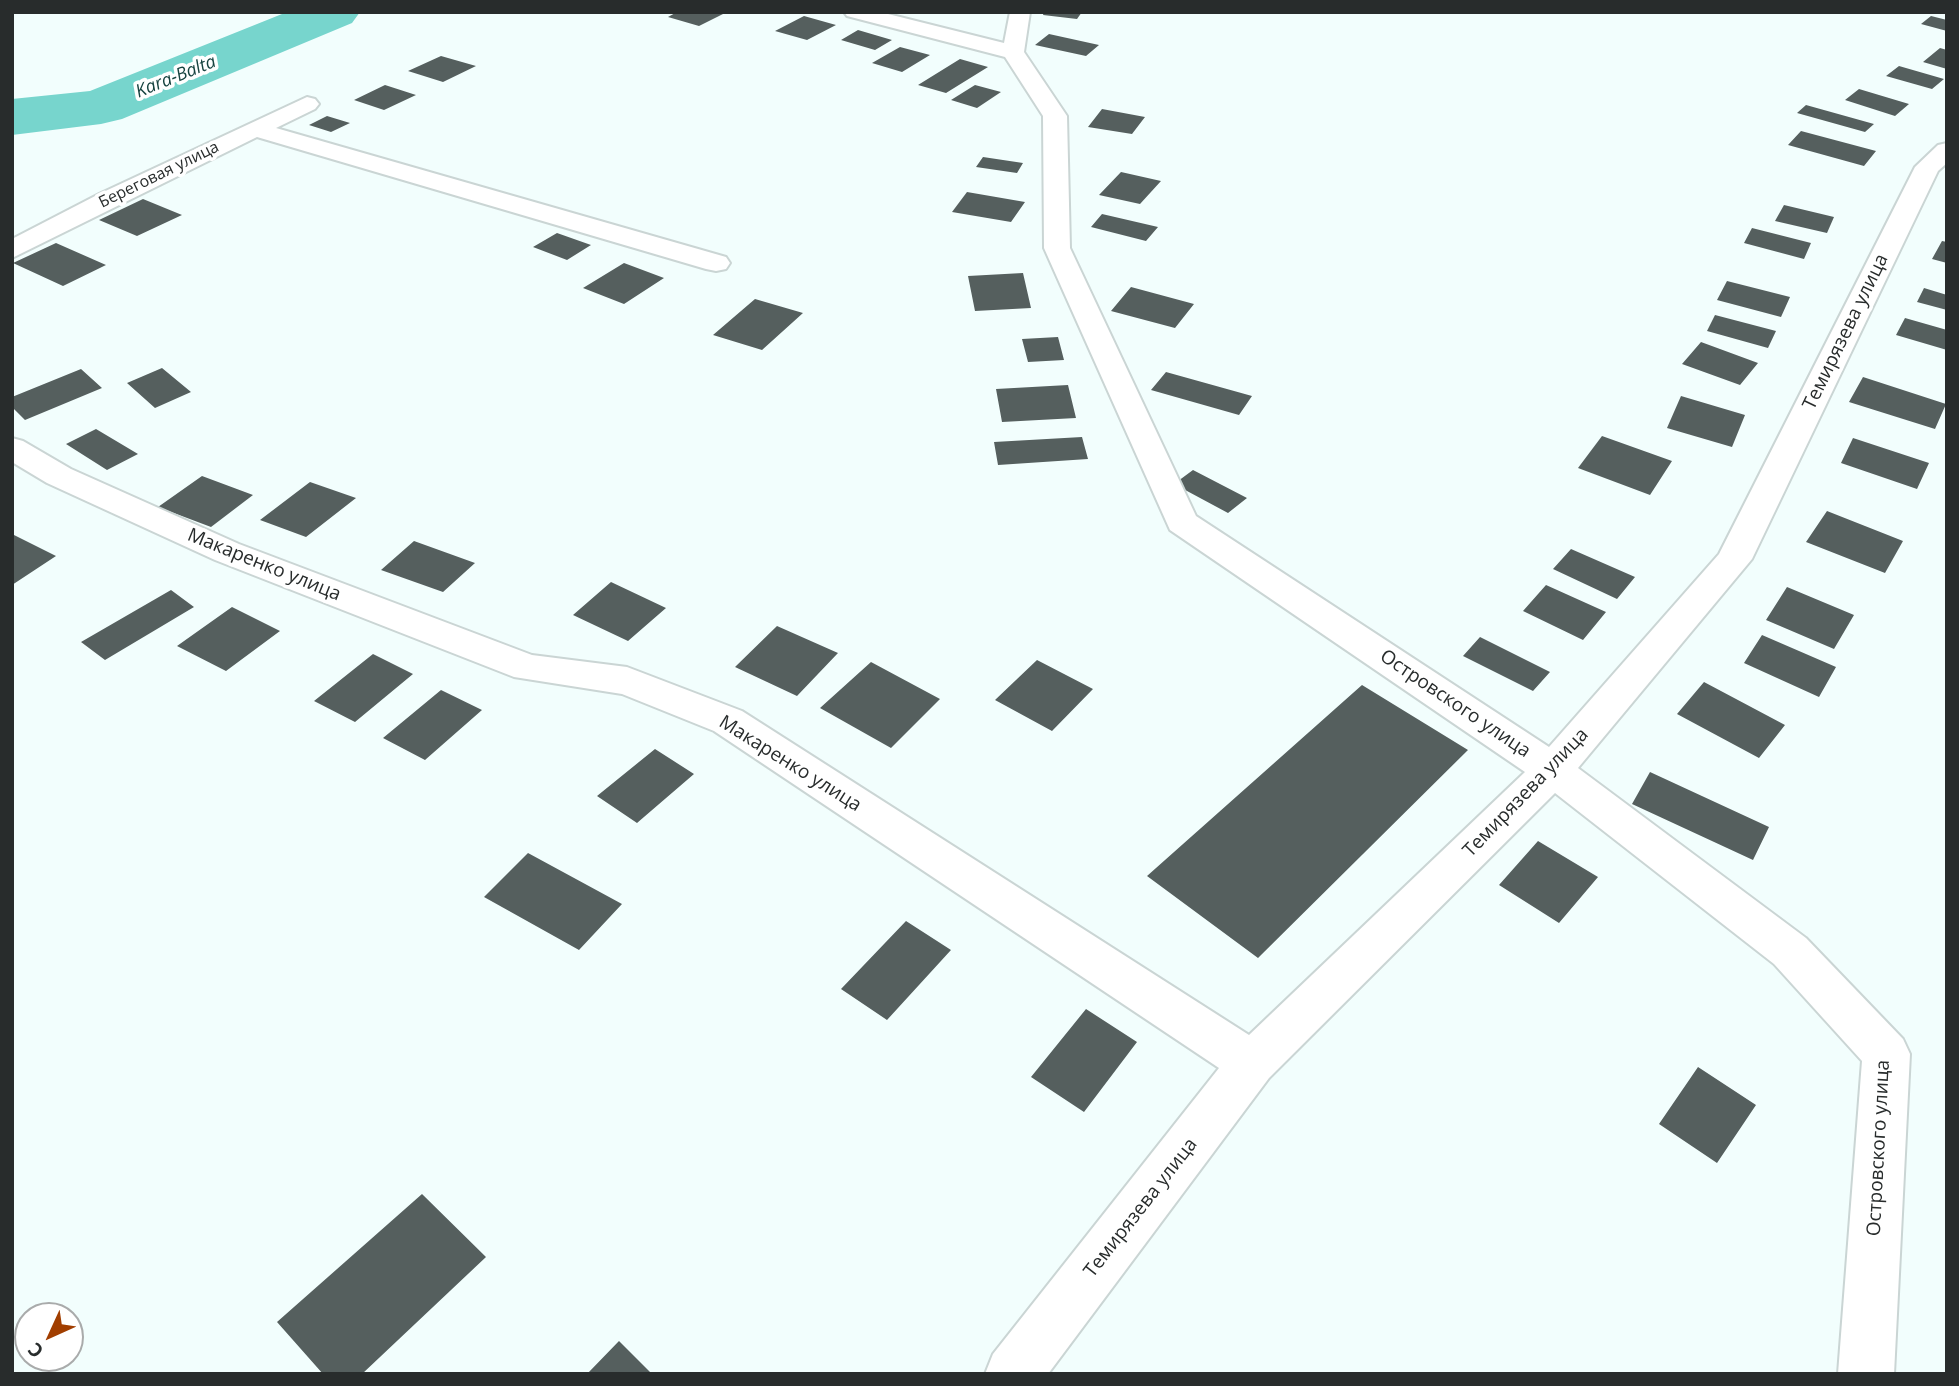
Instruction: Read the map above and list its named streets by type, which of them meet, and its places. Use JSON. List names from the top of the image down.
{
  "streets": {
    "street": [
      "Береговая улица",
      "Темирязева улица",
      "Макаренко улица",
      "Островского улица"
    ]
  },
  "crossings": [
    ["Темирязева улица", "Макаренко улица"],
    ["Темирязева улица", "Островского улица"]
  ],
  "water": ["Kara-Balta"],
  "north": "bottom left"
}
